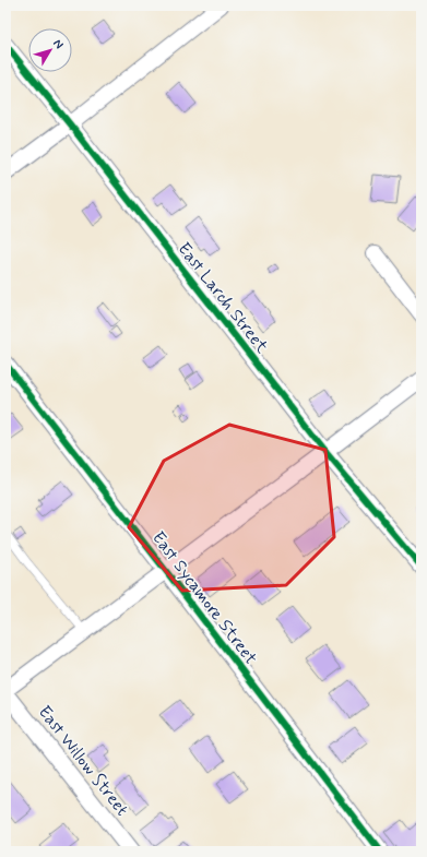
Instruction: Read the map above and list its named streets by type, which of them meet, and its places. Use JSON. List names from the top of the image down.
{
  "streets": {
    "street": ["East Larch Street", "East Sycamore Street", "East Willow Street"]
  },
  "north": "top right"
}
